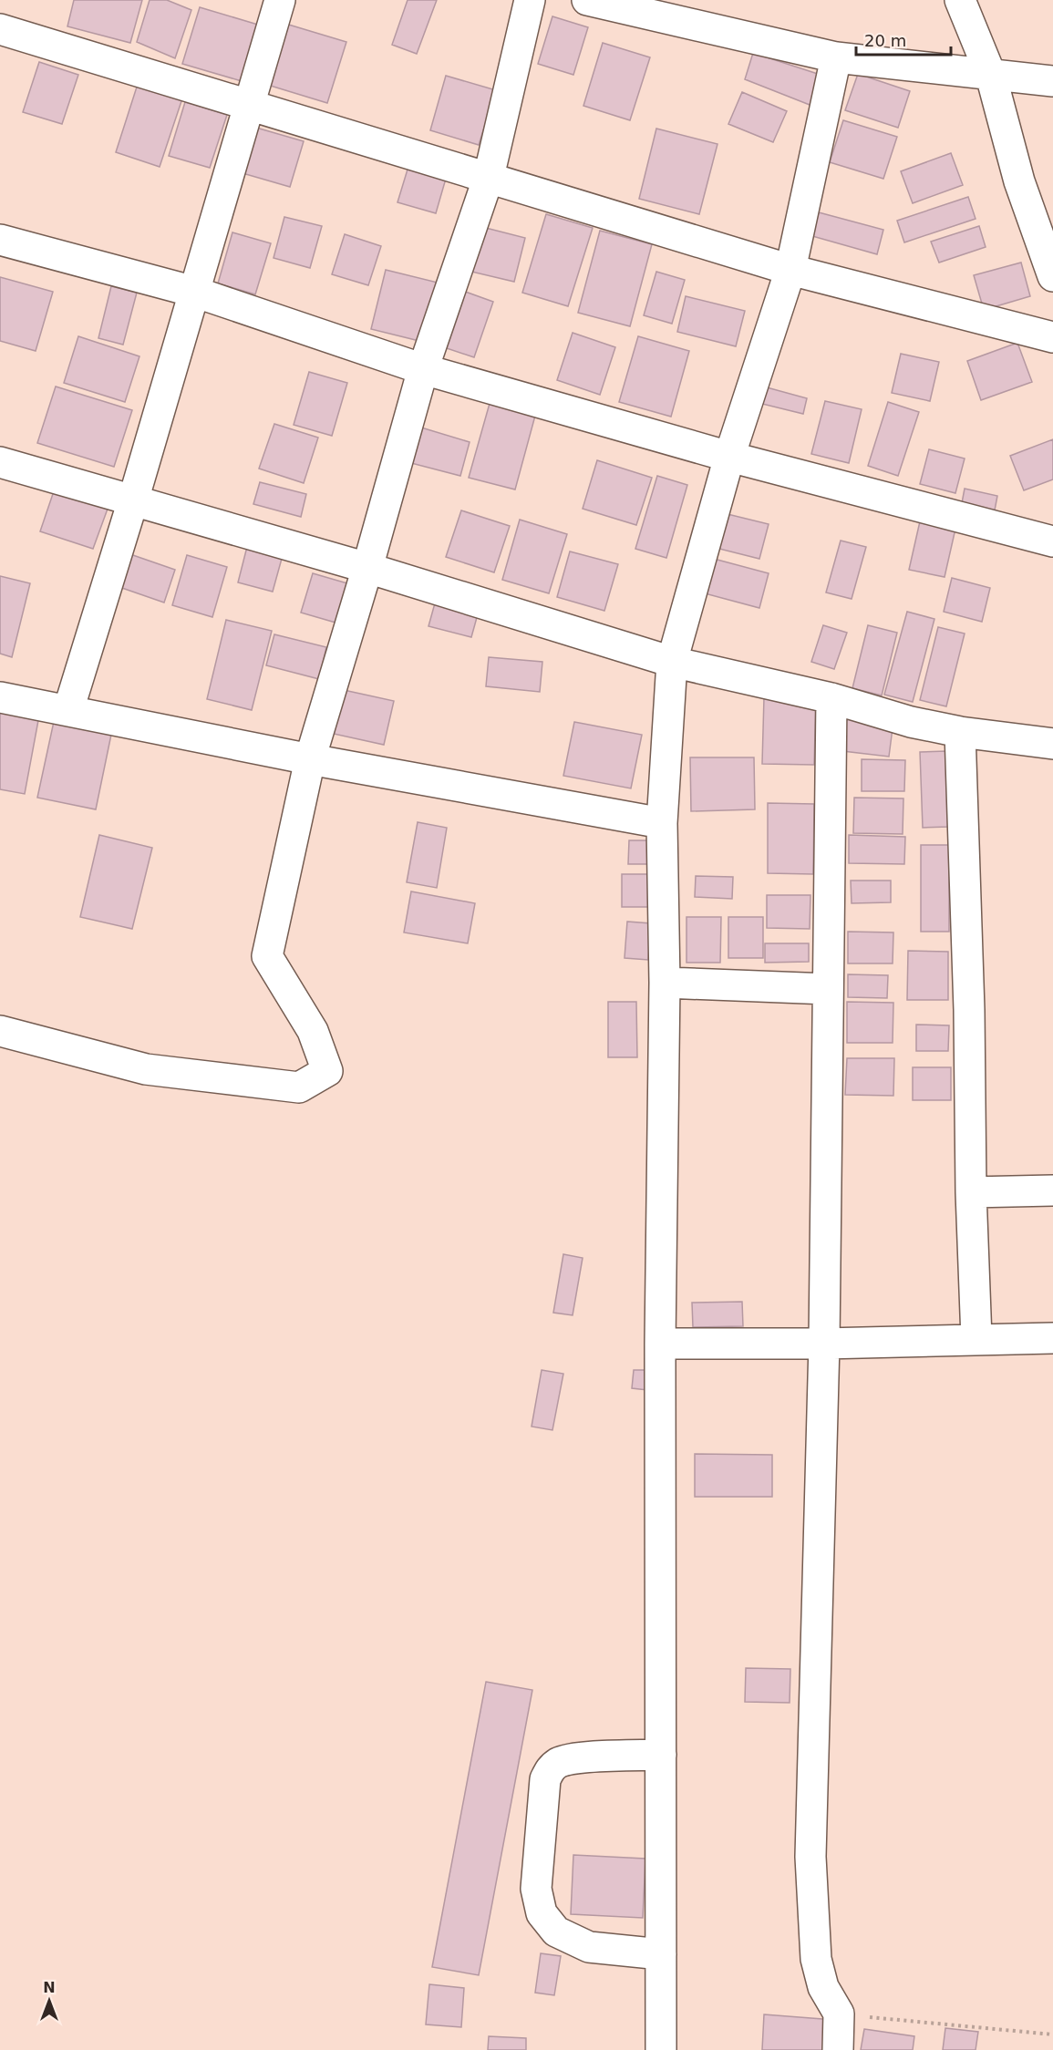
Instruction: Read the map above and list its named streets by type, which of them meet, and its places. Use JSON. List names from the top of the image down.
{
  "scale_bar": "20 m",
  "north": "top"
}
